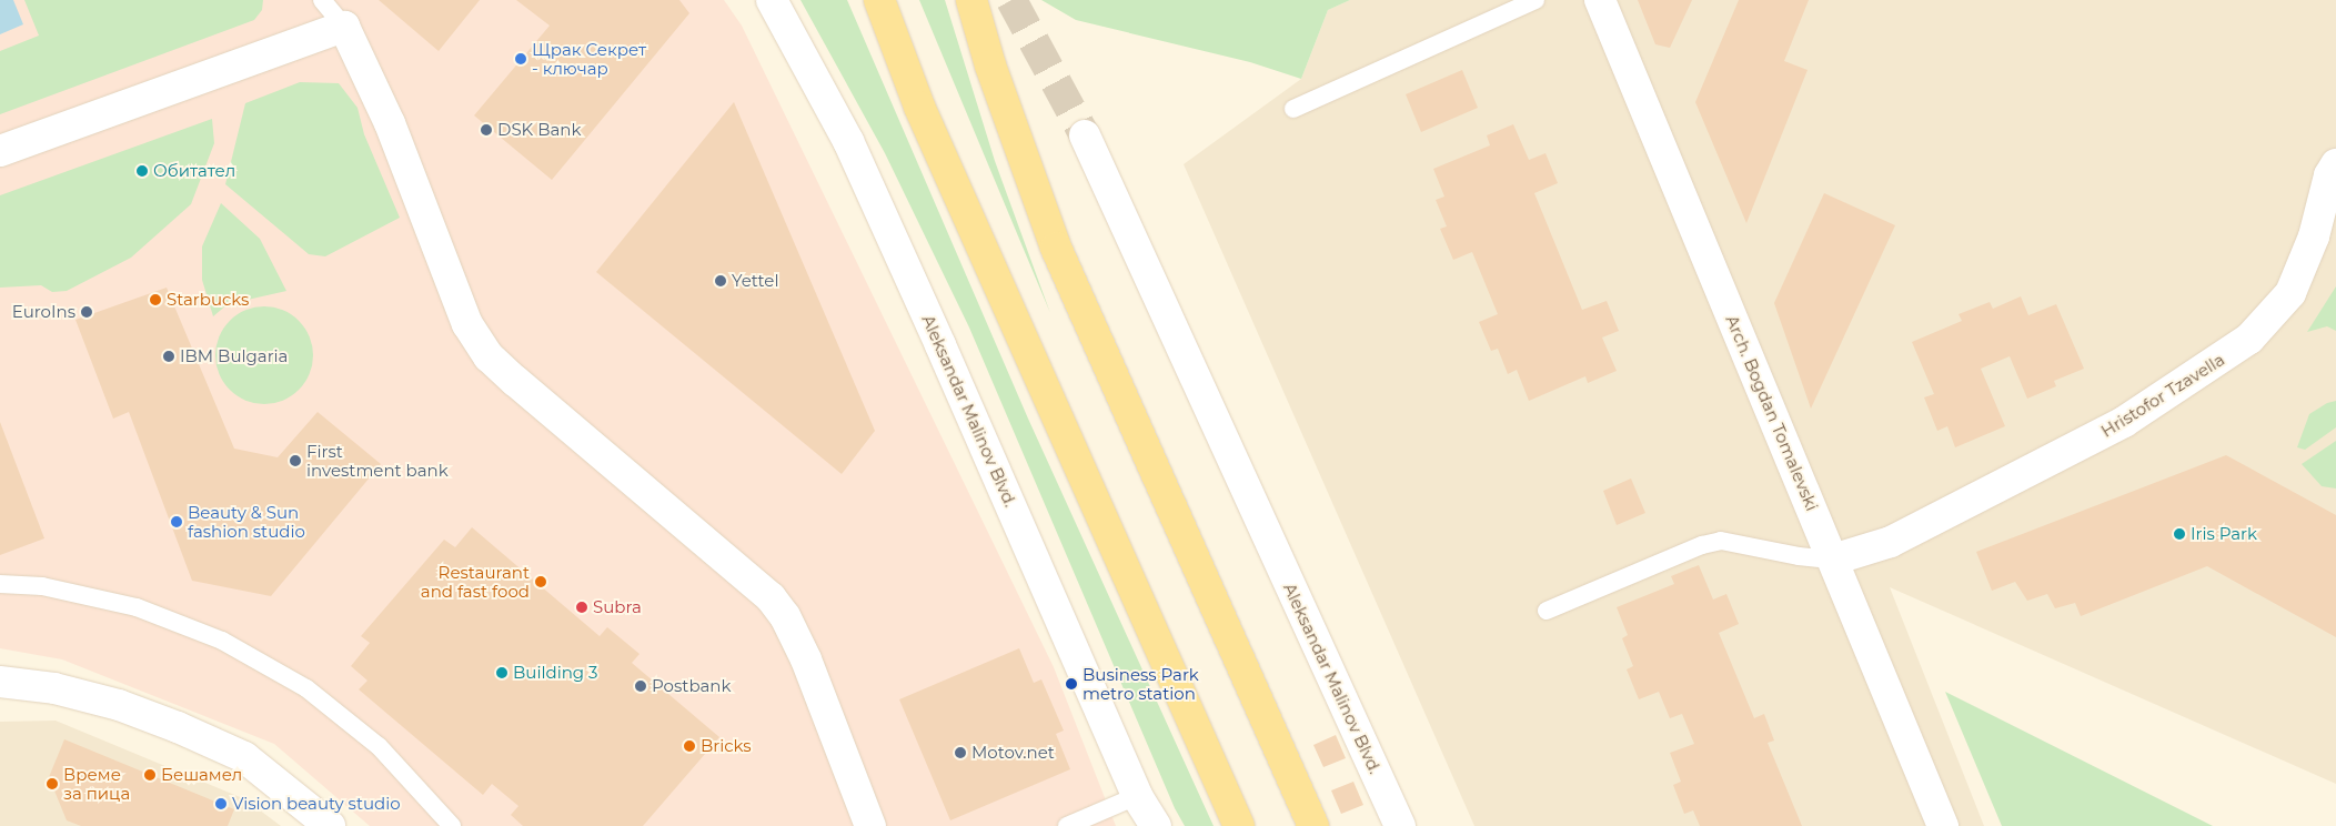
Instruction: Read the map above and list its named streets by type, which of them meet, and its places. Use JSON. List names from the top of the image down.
{
  "streets": {
    "street": ["Hristofor Tzavella", "Aleksandar Malinov Blvd.", "Arch. Bogdan Tomalevski"]
  },
  "crossings": [
    ["Hristofor Tzavella", "Arch. Bogdan Tomalevski"]
  ],
  "places": [
    "Щрак Секрет - ключар",
    "DSK Bank",
    "Обитател",
    "Yettel",
    "Starbucks",
    "EuroIns",
    "IBM Bulgaria",
    "First investment bank",
    "Beauty & Sun fashion studio",
    "Iris Park",
    "Restaurant and fast food",
    "Subra",
    "Building 3",
    "Business Park metro station",
    "Postbank",
    "Bricks",
    "Motov.net",
    "Бешамел",
    "Време за пица",
    "Vision beauty studio"
  ]
}
